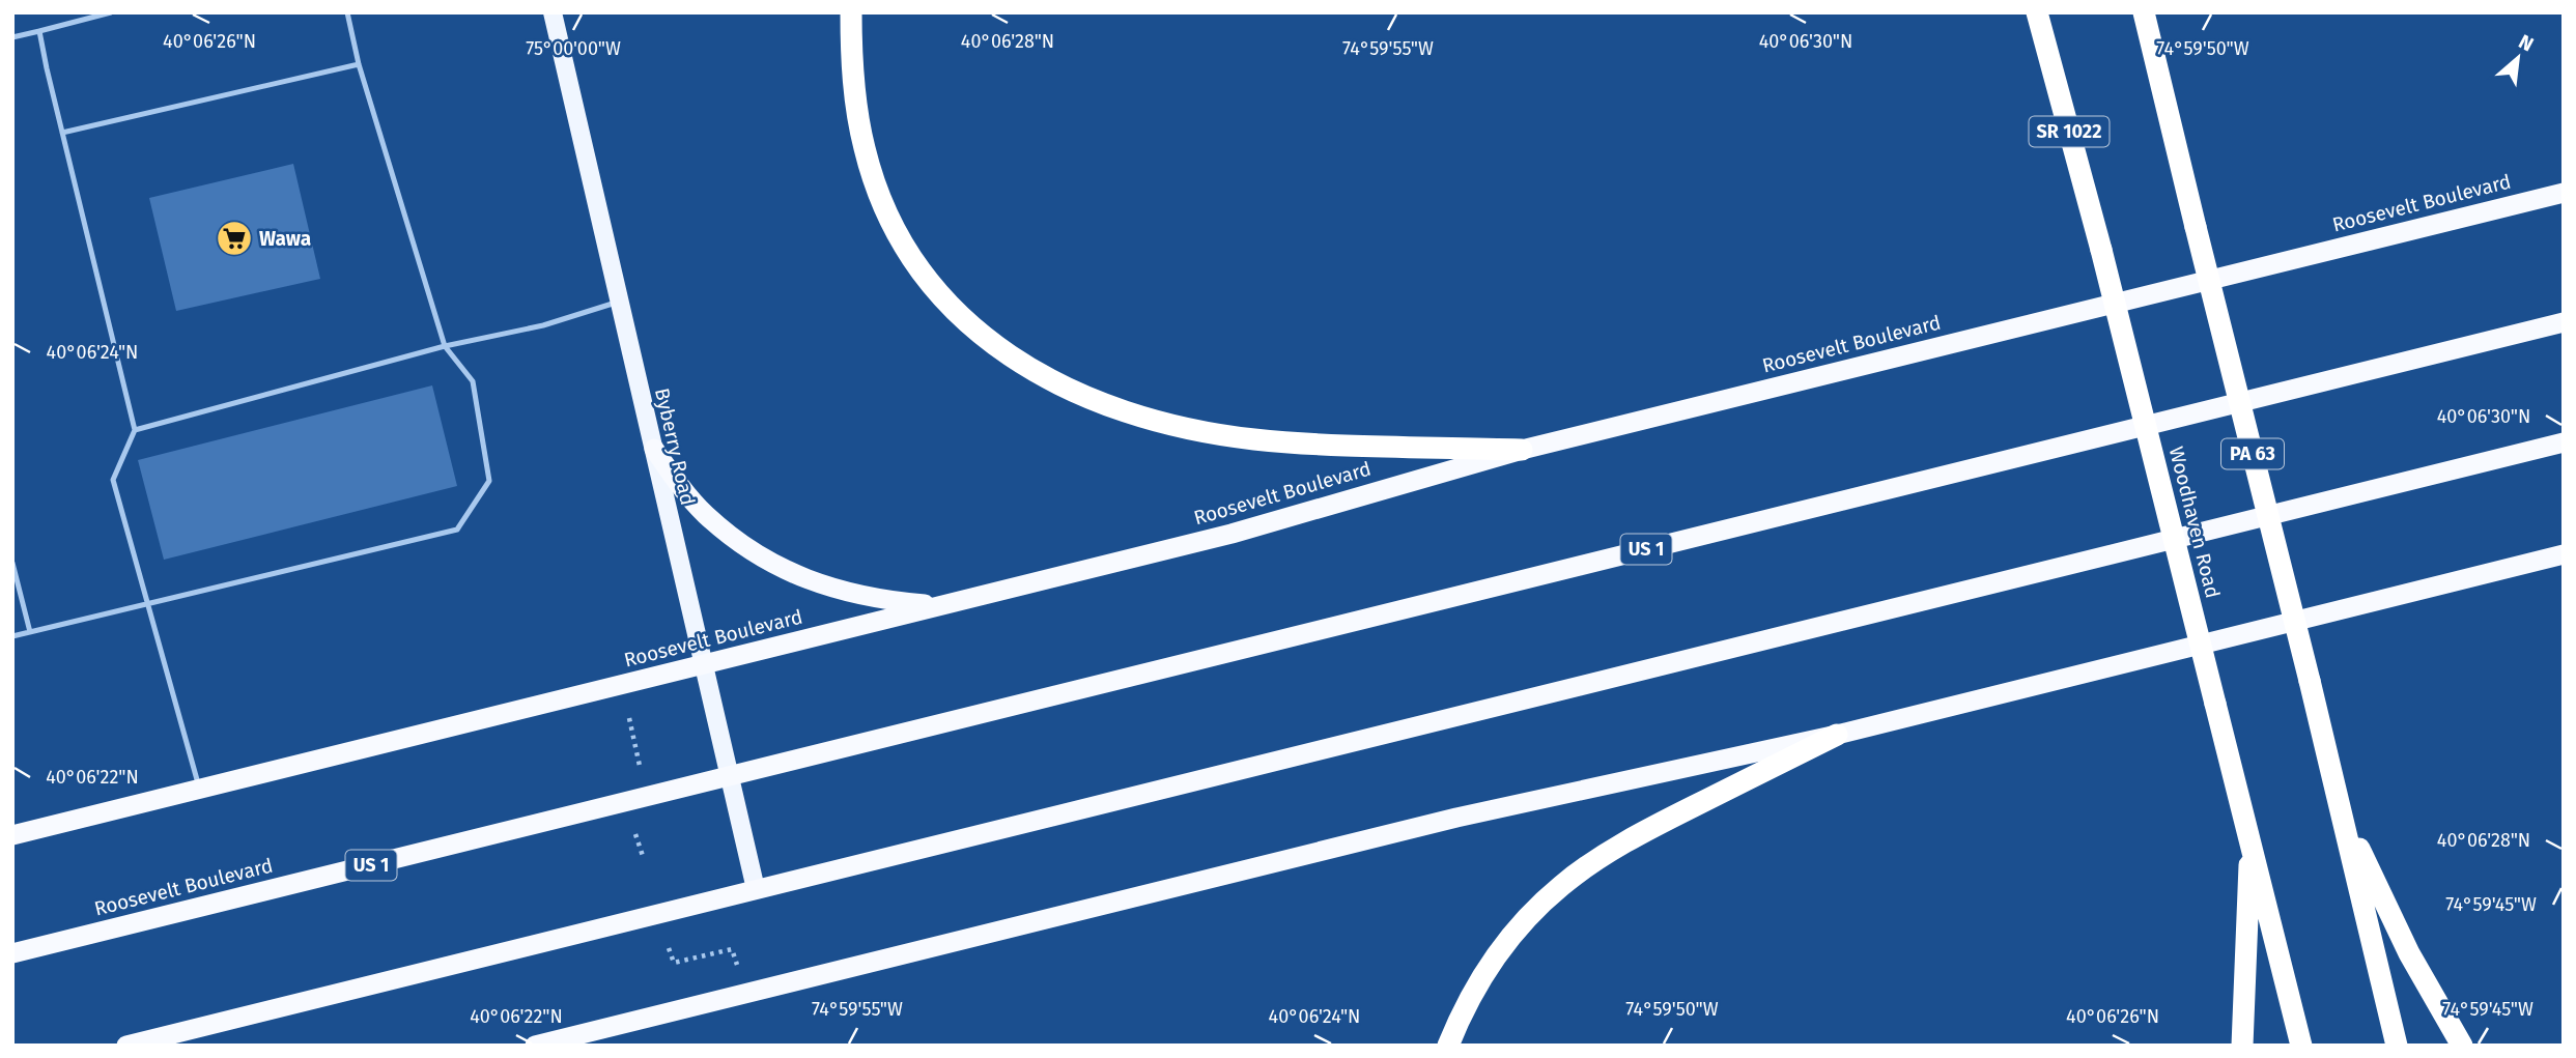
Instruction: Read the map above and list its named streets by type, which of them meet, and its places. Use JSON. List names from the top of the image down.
{
  "streets": {
    "highway": [
      "SR 1022",
      "Roosevelt Boulevard",
      "PA 63",
      "Woodhaven Road",
      "US 1"
    ],
    "main road": ["Byberry Road"]
  },
  "crossings": [
    ["Roosevelt Boulevard", "Byberry Road"]
  ],
  "places": {
    "supermarket": ["Wawa"]
  },
  "north": "top right",
  "coordinates": [
    "40°06'26\"N",
    "40°06'28\"N",
    "40°06'30\"N",
    "75°00'00\"W",
    "74°59'55\"W",
    "74°59'50\"W",
    "40°06'24\"N",
    "40°06'22\"N",
    "74°59'45\"W"
  ]
}
